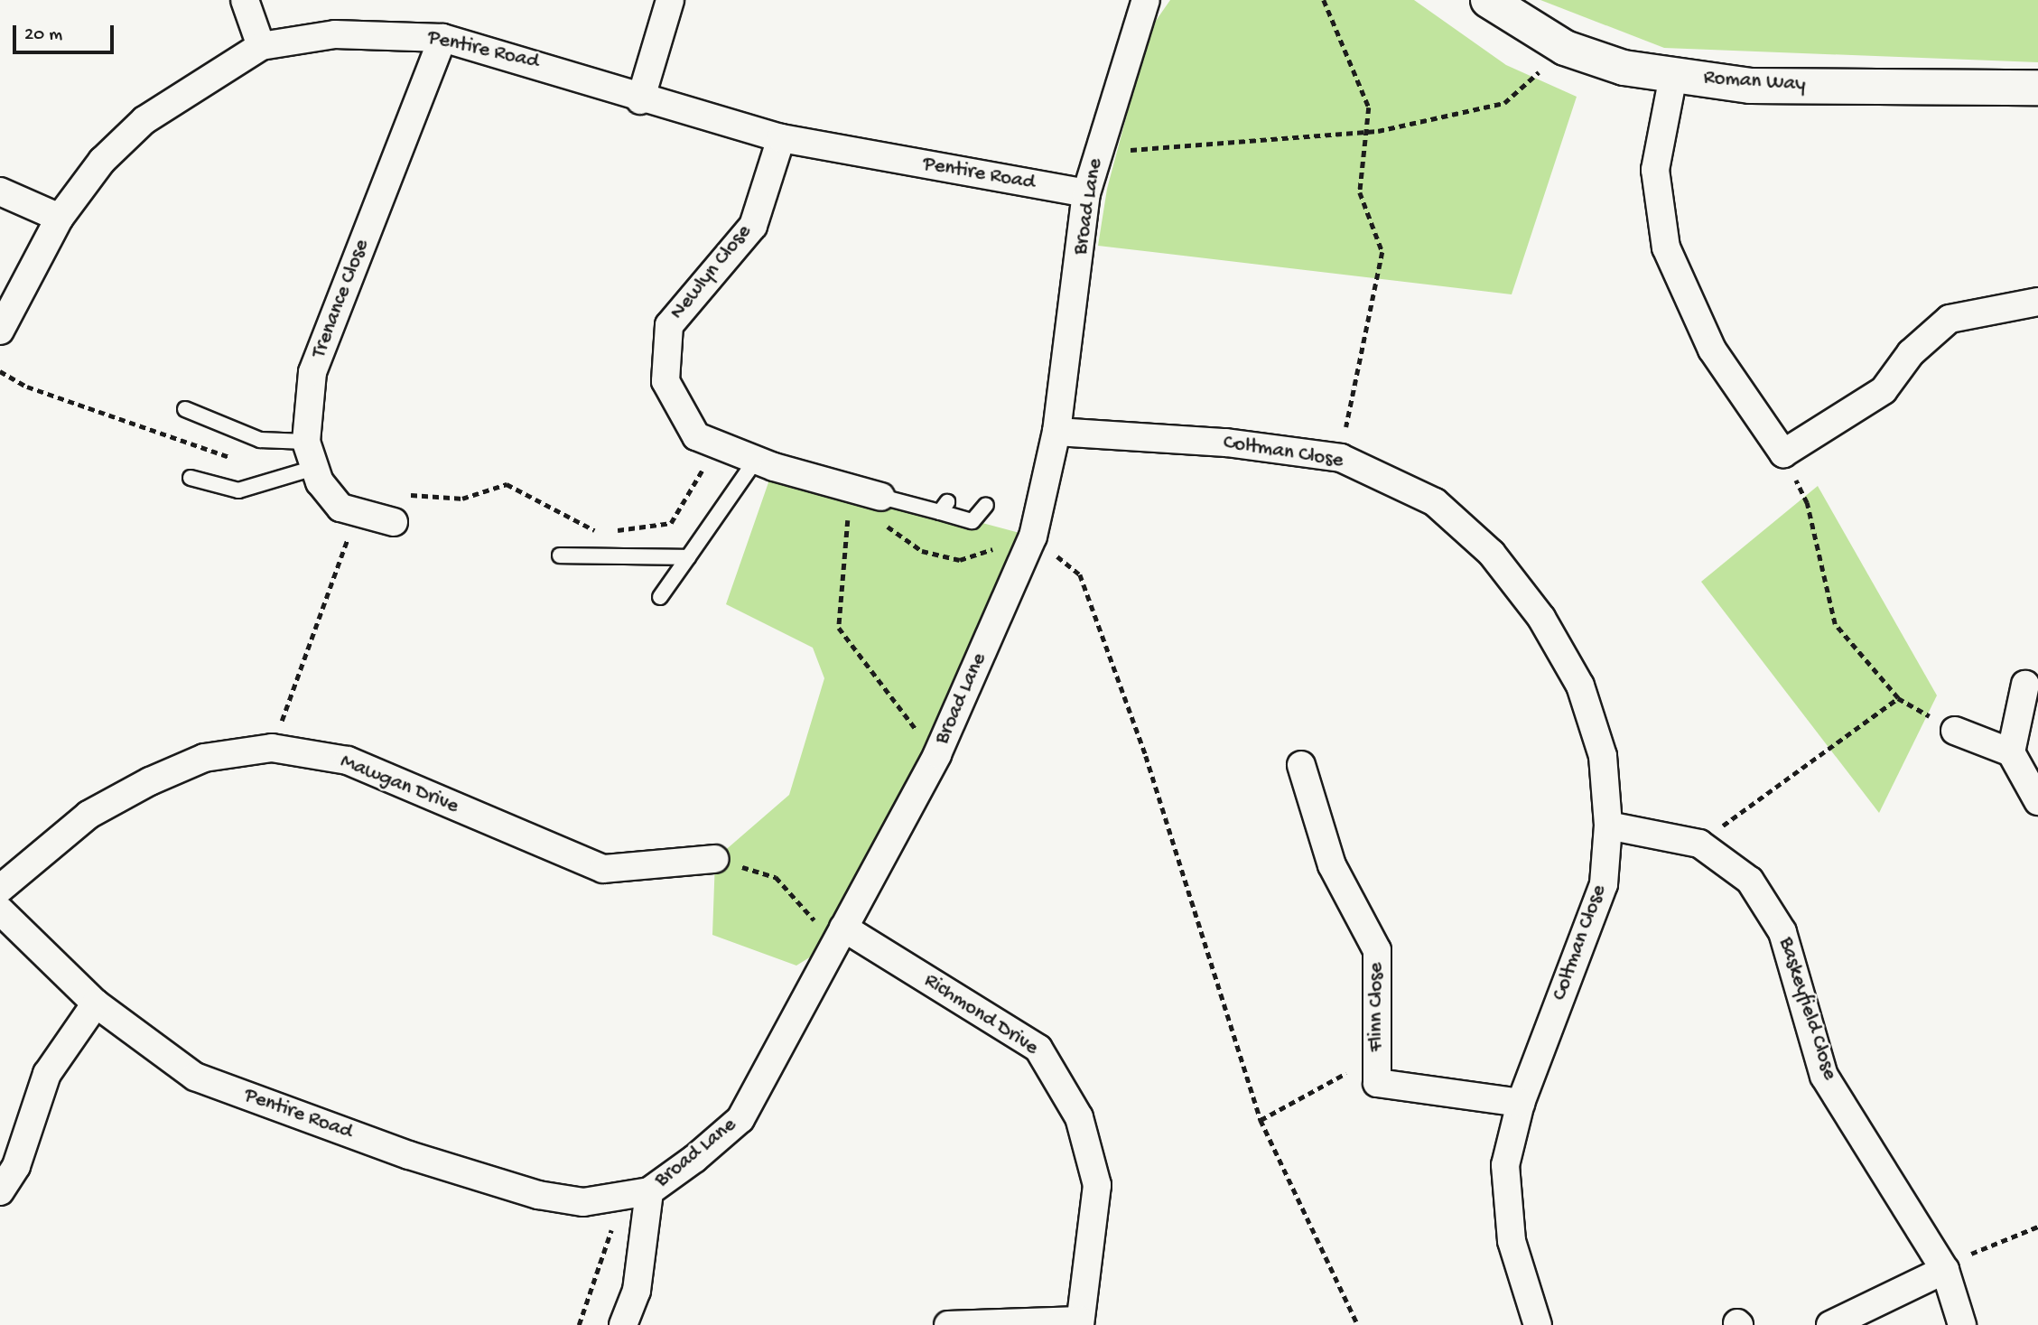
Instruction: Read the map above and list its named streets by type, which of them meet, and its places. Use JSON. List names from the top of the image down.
{
  "streets": {
    "street": [
      "Pentire Road",
      "Roman Way",
      "Broad Lane",
      "Newlyn Close",
      "Trenance Close",
      "Coltman Close",
      "Mawgan Drive",
      "Flinn Close",
      "Baskeyfield Close",
      "Richmond Drive"
    ]
  },
  "crossings": [
    ["Pentire Road", "Broad Lane"],
    ["Pentire Road", "Newlyn Close"],
    ["Pentire Road", "Trenance Close"],
    ["Broad Lane", "Coltman Close"],
    ["Broad Lane", "Richmond Drive"],
    ["Coltman Close", "Flinn Close"],
    ["Coltman Close", "Baskeyfield Close"]
  ],
  "scale_bar": "20 m"
}
